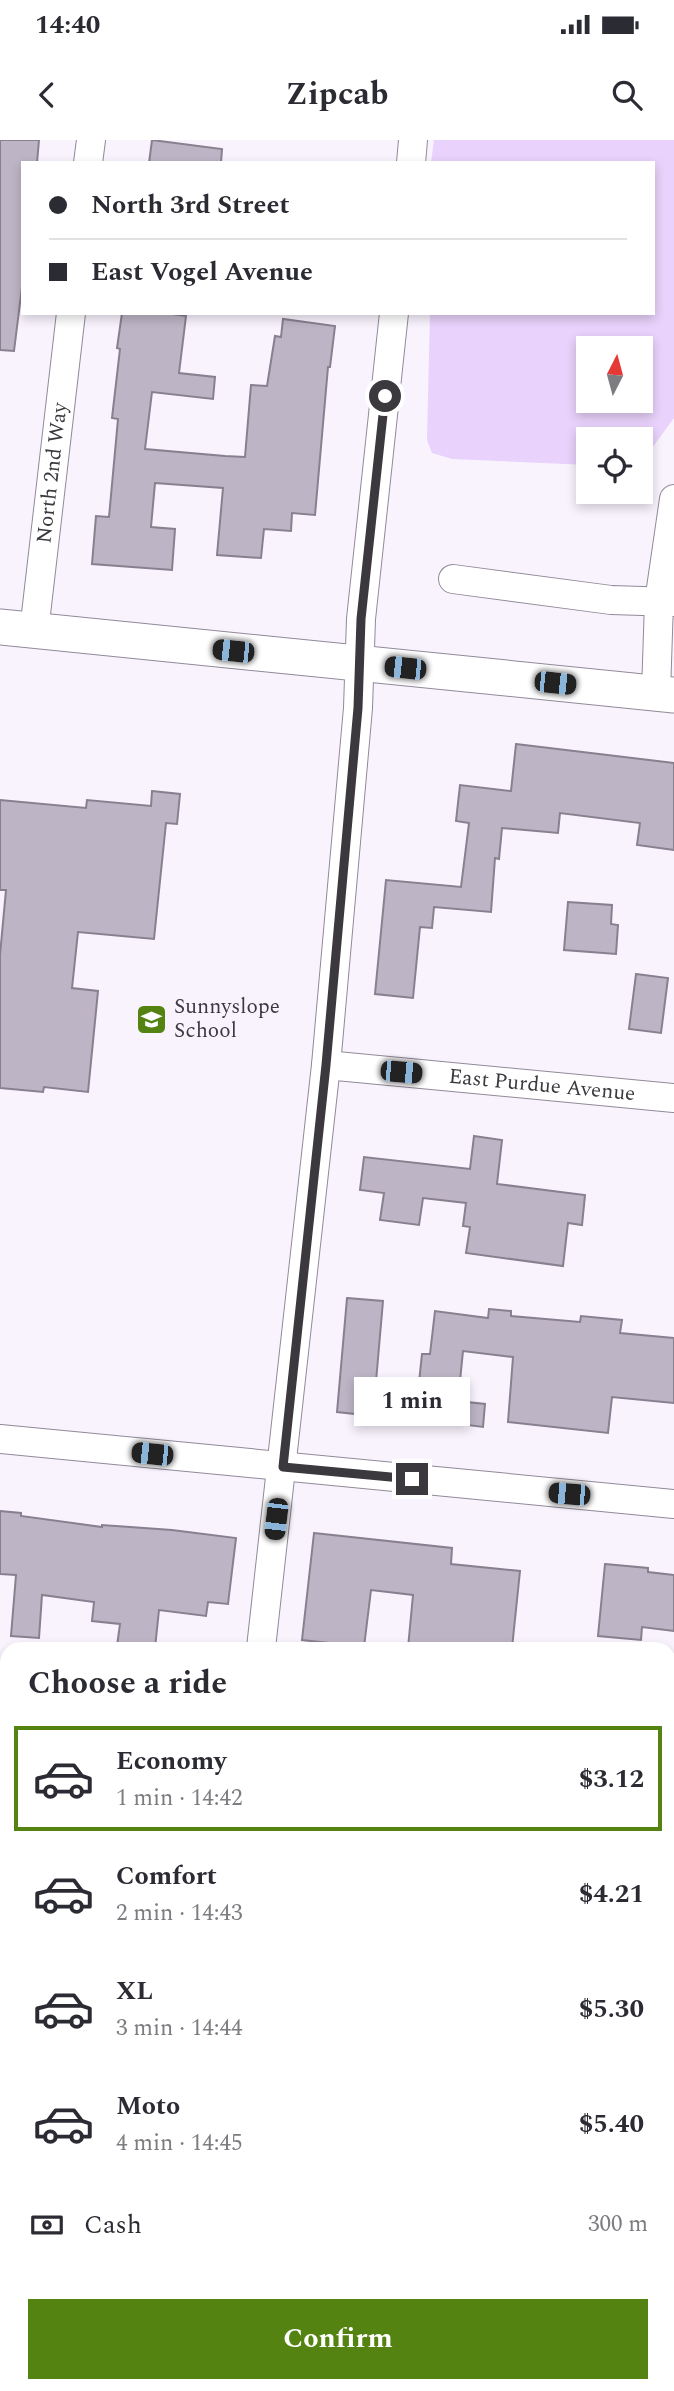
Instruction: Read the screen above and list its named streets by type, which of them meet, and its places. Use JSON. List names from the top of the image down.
{
  "streets": {
    "street": ["North 2nd Way", "East Purdue Avenue"]
  },
  "places": {
    "school or university": ["Sunnyslope School"]
  },
  "north": "top",
  "page": {
    "status": "14:40",
    "header": "Zipcab",
    "banner": ["North 3rd Street", "East Vogel Avenue"],
    "bubble": "1 min",
    "heading": "Choose a ride",
    "list": [
      {
        "name": "Economy",
        "note": "1 min · 14:42",
        "value": "$3.12"
      },
      {
        "name": "Comfort",
        "note": "2 min · 14:43",
        "value": "$4.21"
      },
      {
        "name": "XL",
        "note": "3 min · 14:44",
        "value": "$5.30"
      },
      {
        "name": "Moto",
        "note": "4 min · 14:45",
        "value": "$5.40"
      }
    ],
    "pay": ["Cash", "300 m"],
    "buttons": "Confirm"
  }
}
